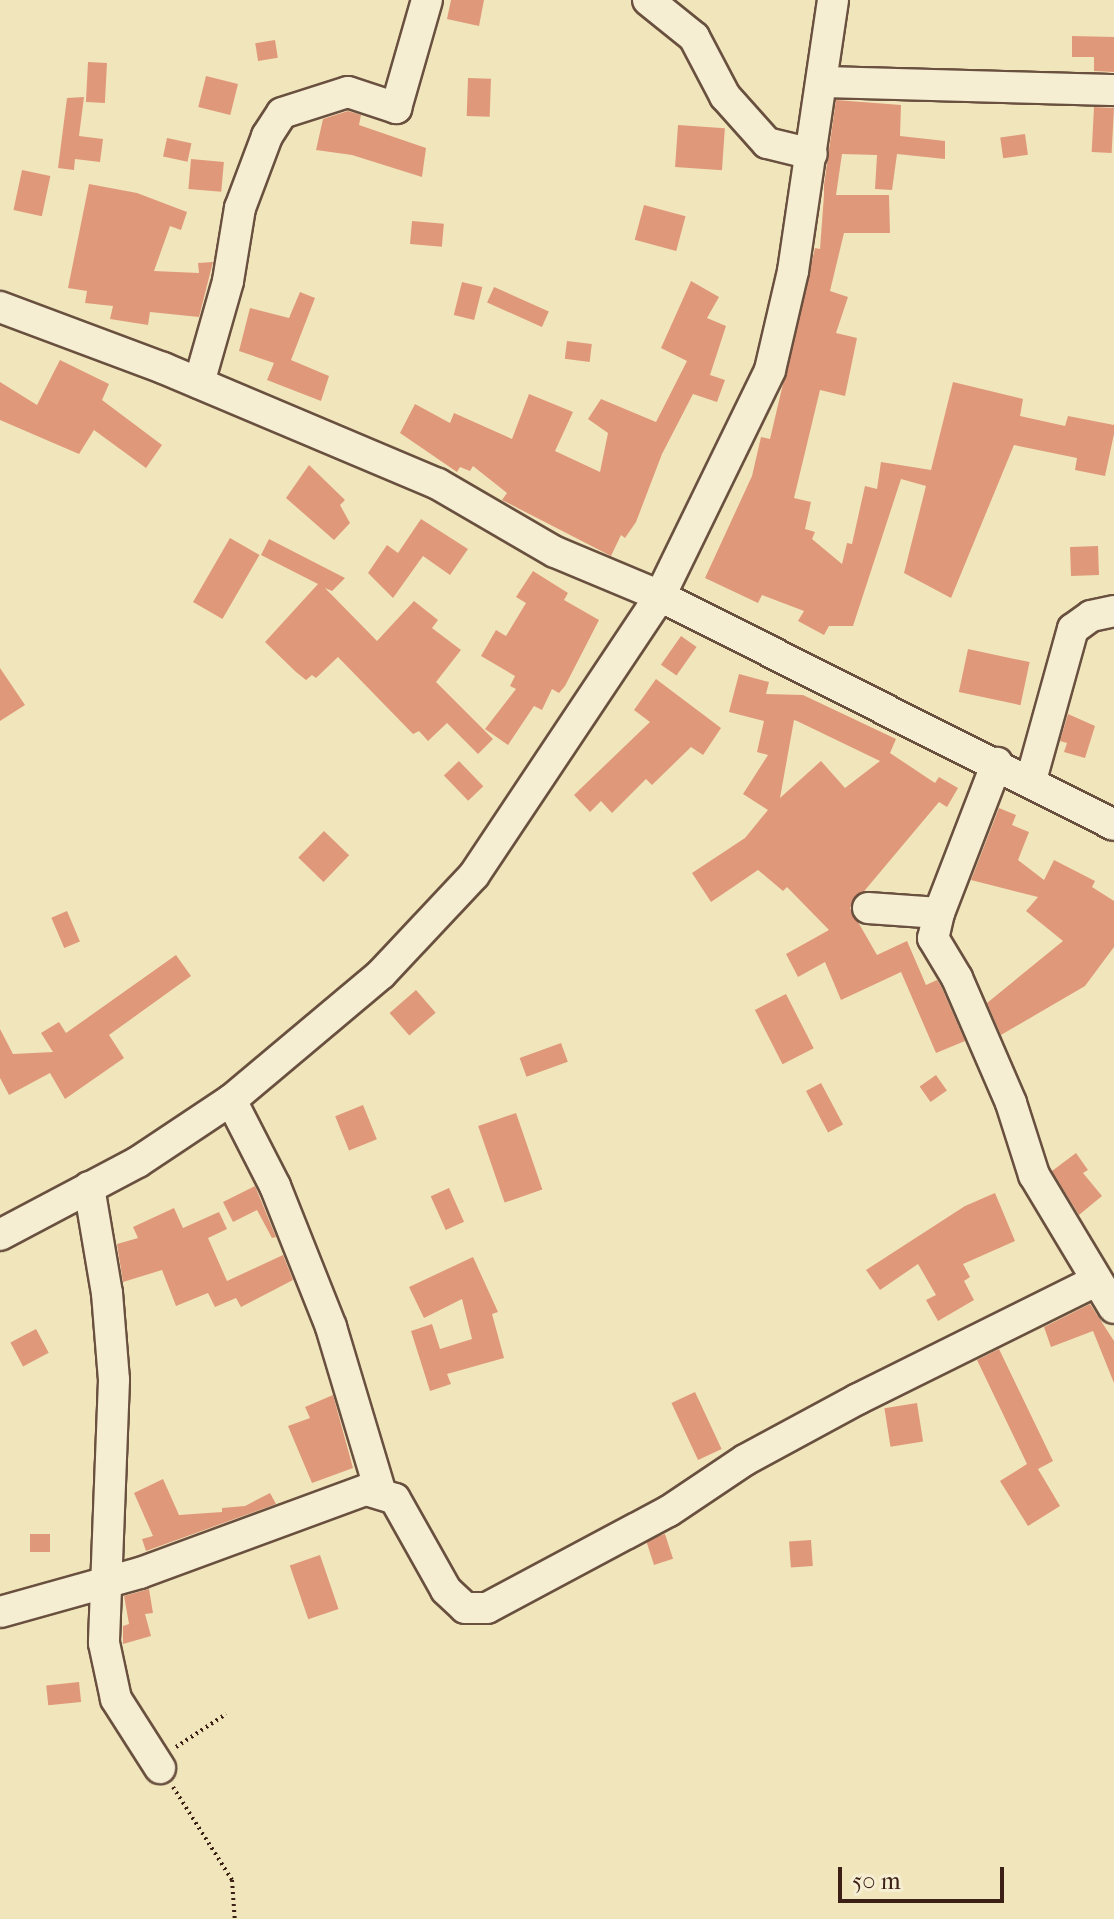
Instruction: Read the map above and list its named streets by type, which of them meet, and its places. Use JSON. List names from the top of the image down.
{
  "scale_bar": "50 m"
}
